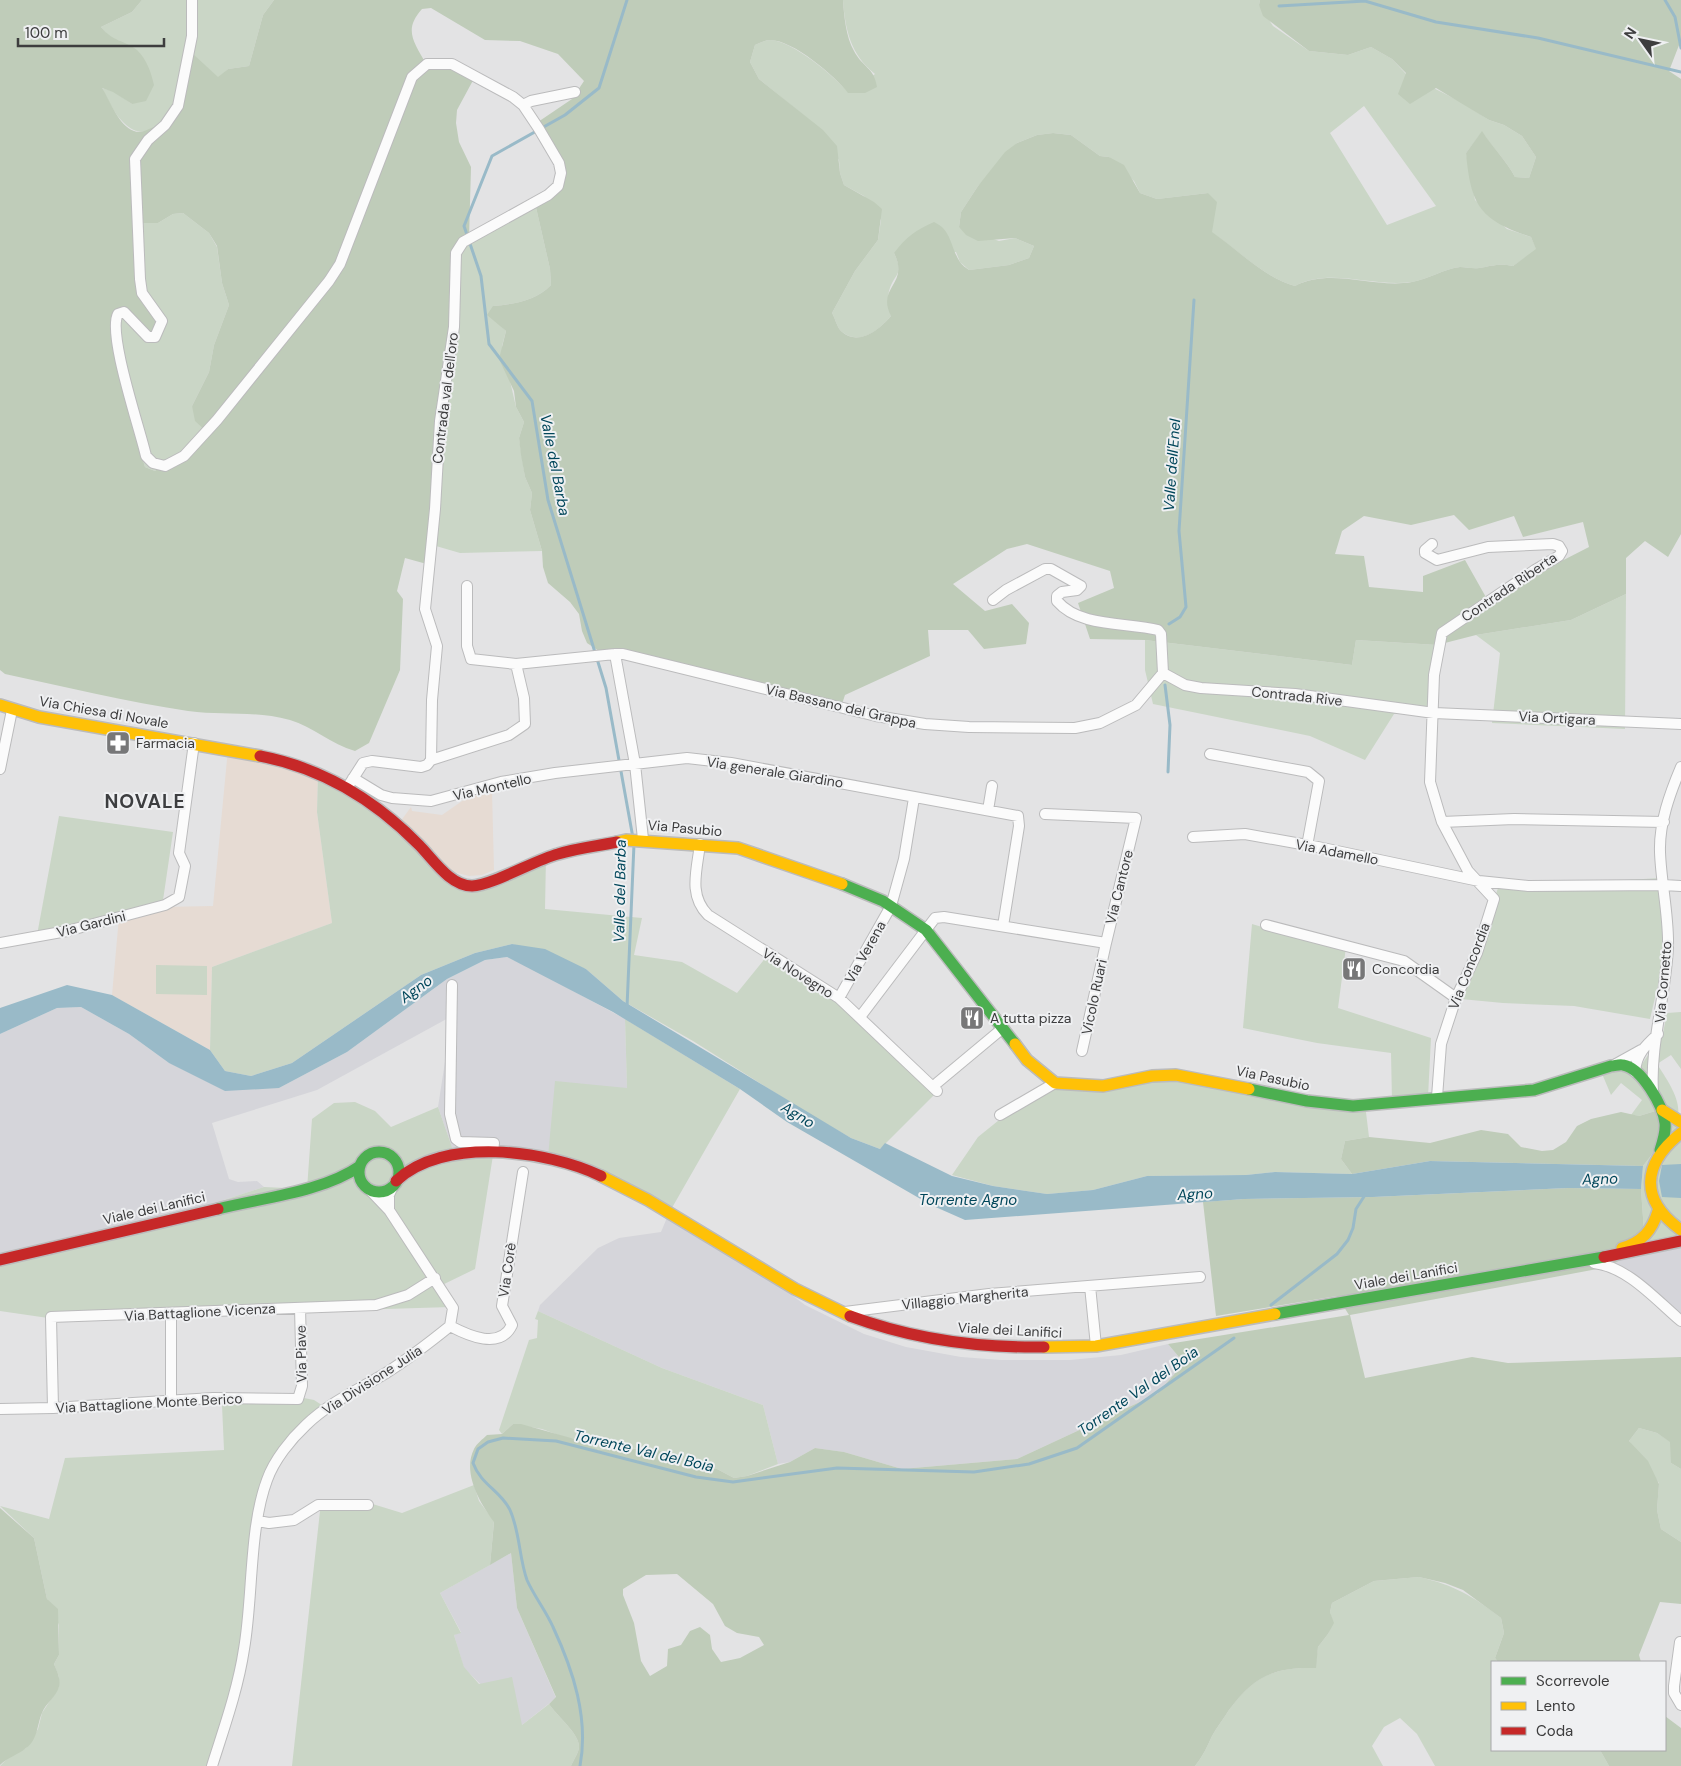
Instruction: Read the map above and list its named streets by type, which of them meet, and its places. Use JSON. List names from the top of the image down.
{
  "streets": {
    "main road": ["Via Chiesa di Novale", "Via Pasubio", "Viale dei Lanifici"],
    "street": [
      "Contrada val dell'oro",
      "Contrada Riberta",
      "Contrada Rive",
      "Via Bassano del Grappa",
      "Via Ortigara",
      "Via generale Giardino",
      "Via Montello",
      "Via Adamello",
      "Via Cantore",
      "Via Gardini",
      "Via Verena",
      "Via Concordia",
      "Via Novegno",
      "Via Cornetto",
      "Vicolo Ruari",
      "Via Corè",
      "Villaggio Margherita",
      "Via Battaglione Vicenza",
      "Via Piave",
      "Via Divisione Julia",
      "Via Battaglione Monte Berico"
    ]
  },
  "crossings": [
    ["Contrada Riberta", "Contrada Rive"],
    ["Contrada Riberta", "Via Ortigara"],
    ["Contrada Riberta", "Via Concordia"],
    ["Contrada Rive", "Via Bassano del Grappa"],
    ["Contrada Rive", "Via Ortigara"],
    ["Contrada Rive", "Via Concordia"],
    ["Via Chiesa di Novale", "Via Montello"],
    ["Via Chiesa di Novale", "Via Pasubio"],
    ["Via Chiesa di Novale", "Via Gardini"],
    ["Via Ortigara", "Via Concordia"],
    ["Via generale Giardino", "Via Montello"],
    ["Via generale Giardino", "Via Verena"],
    ["Via Montello", "Via Pasubio"],
    ["Via Pasubio", "Via Cantore"],
    ["Via Pasubio", "Via Verena"],
    ["Via Pasubio", "Via Concordia"],
    ["Via Pasubio", "Via Novegno"],
    ["Via Pasubio", "Via Cornetto"],
    ["Via Adamello", "Via Concordia"],
    ["Via Cantore", "Vicolo Ruari"],
    ["Via Verena", "Via Novegno"],
    ["Viale dei Lanifici", "Villaggio Margherita"],
    ["Via Corè", "Via Divisione Julia"],
    ["Via Battaglione Vicenza", "Via Piave"],
    ["Via Battaglione Vicenza", "Via Battaglione Monte Berico"],
    ["Via Piave", "Via Battaglione Monte Berico"]
  ],
  "districts": ["NOVALE"],
  "water": [
    "Valle del Barba",
    "Valle dell'Enel",
    "Agno",
    "Torrente Agno",
    "Torrente Val del Boia"
  ],
  "places": {
    "pharmacy": ["Farmacia"],
    "restaurant": ["Concordia", "A tutta pizza"]
  },
  "legend": ["Scorrevole", "Lento", "Coda"],
  "scale_bar": "100 m",
  "north": "top left"
}
